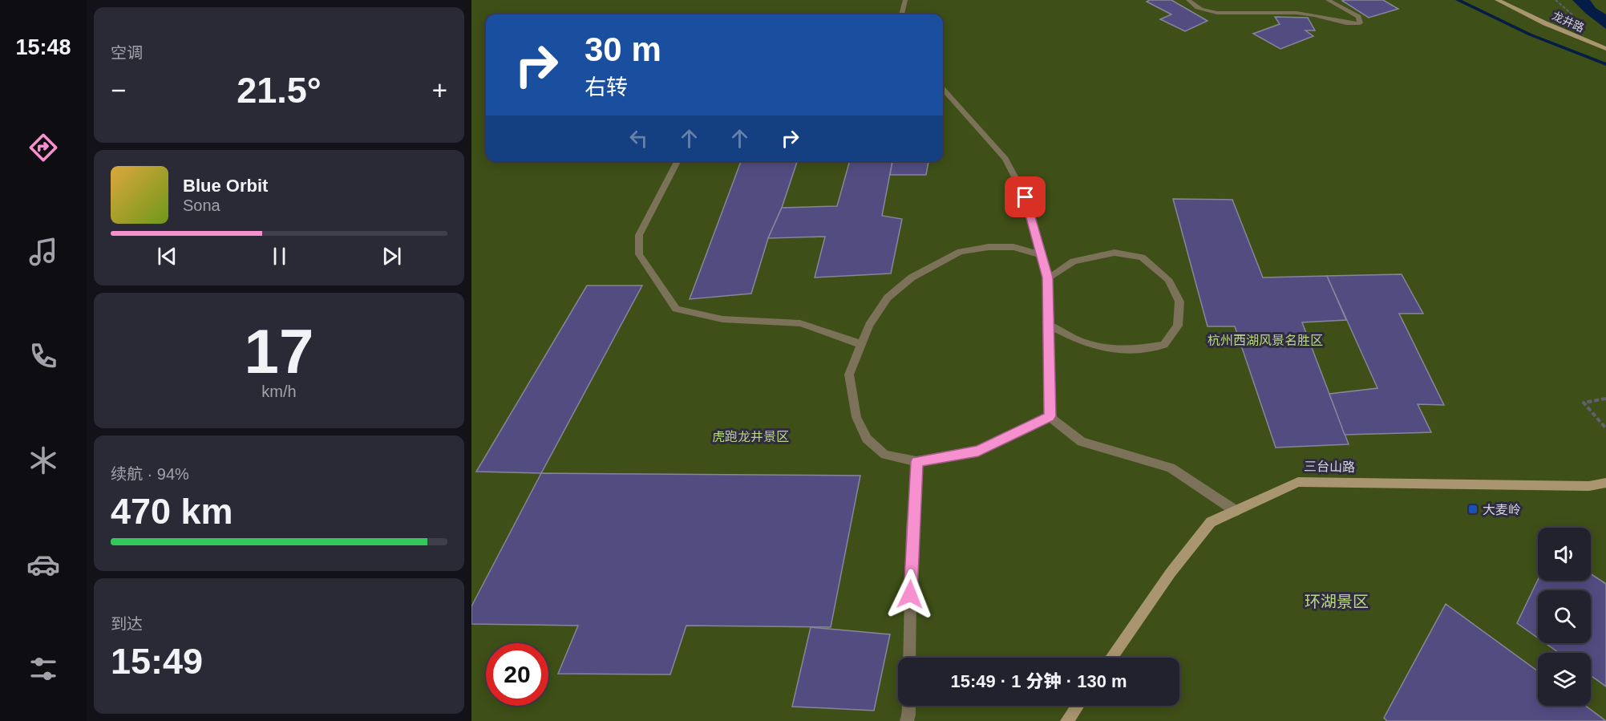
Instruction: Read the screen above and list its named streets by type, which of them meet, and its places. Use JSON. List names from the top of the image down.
{
  "streets": {
    "street": ["龙井路", "三台山路"]
  },
  "parks": ["杭州西湖风景名胜区", "虎跑龙井景区", "环湖景区"],
  "places": {
    "transit": ["大麦岭"]
  },
  "page": {
    "tabs": "15:48",
    "tile": [
      "空调",
      ["17", "km/h"],
      ["续航 · 94%", "470 km"],
      ["到达", "15:49"]
    ],
    "turn": ["30 m", "右转"],
    "heat": ["−", "21.5°", "+"],
    "song": ["Blue Orbit", "Sona"],
    "limit": "20",
    "trip": "15:49 · 1 分钟 · 130 m"
  }
}
